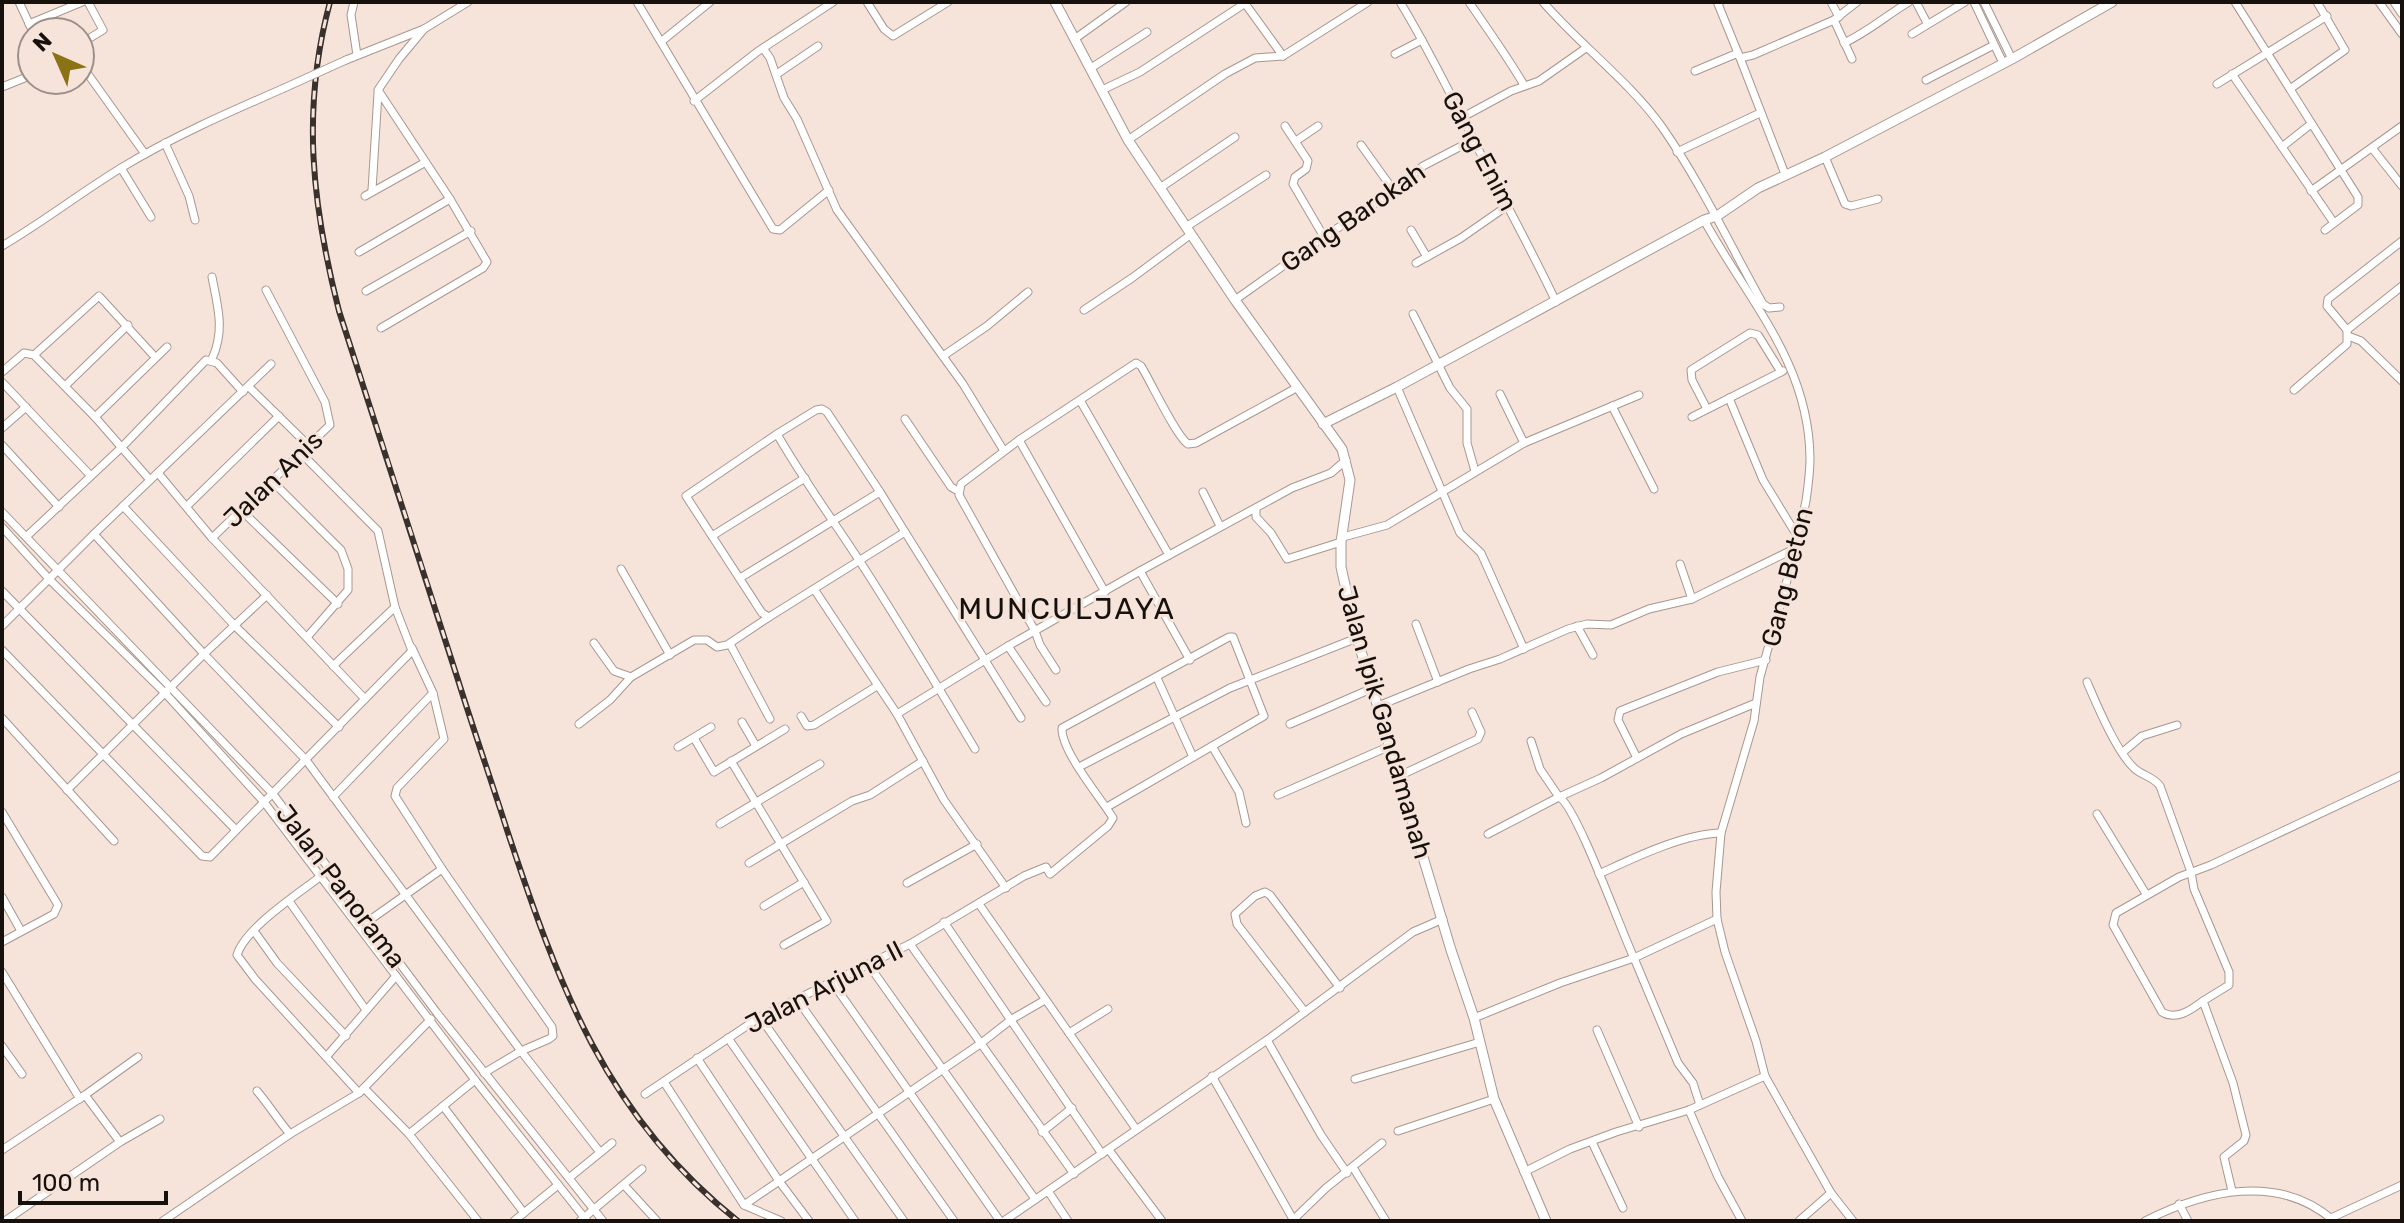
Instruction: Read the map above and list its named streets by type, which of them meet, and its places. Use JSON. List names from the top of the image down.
{
  "streets": {
    "street": [
      "Gang Enim",
      "Gang Barokah",
      "Jalan Anis",
      "Gang Beton",
      "Jalan Ipik Gandamanah",
      "Jalan Panorama",
      "Jalan Arjuna II"
    ]
  },
  "crossings": [
    ["Gang Enim", "Gang Barokah"],
    ["Gang Barokah", "Jalan Ipik Gandamanah"]
  ],
  "districts": ["MUNCULJAYA"],
  "scale_bar": "100 m",
  "north": "top left"
}
